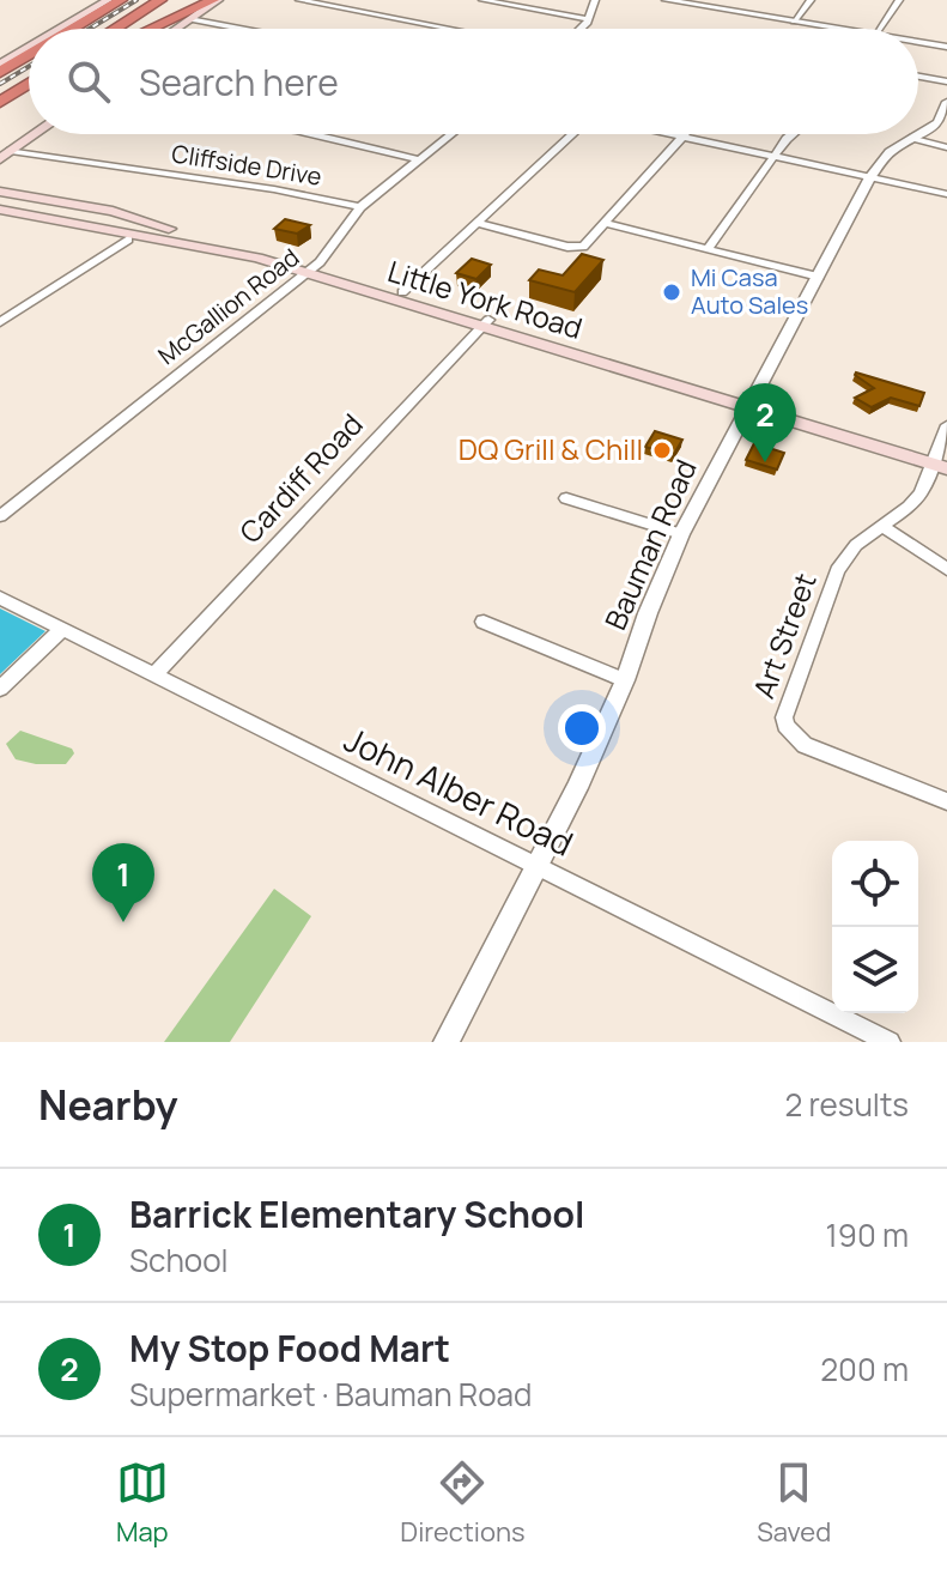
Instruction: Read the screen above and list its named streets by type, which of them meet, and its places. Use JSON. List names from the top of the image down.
{
  "streets": {
    "main road": ["Little York Road"],
    "street": [
      "Cliffside Drive",
      "McGallion Road",
      "Cardiff Road",
      "Bauman Road",
      "Art Street",
      "John Alber Road"
    ]
  },
  "crossings": [
    ["Cliffside Drive", "McGallion Road"],
    ["Little York Road", "McGallion Road"],
    ["Little York Road", "Cardiff Road"],
    ["Little York Road", "Bauman Road"],
    ["Little York Road", "Art Street"],
    ["Cardiff Road", "John Alber Road"],
    ["Bauman Road", "John Alber Road"]
  ],
  "places": ["Mi Casa Auto Sales", "DQ Grill & Chill"],
  "page": {
    "search": "Search here",
    "pins": ["2", "1"],
    "heading": ["Nearby", "2 results"],
    "list": [
      {
        "mark": "1",
        "name": "Barrick Elementary School",
        "note": "School",
        "value": "190 m"
      },
      {
        "mark": "2",
        "name": "My Stop Food Mart",
        "note": "Supermarket · Bauman Road",
        "value": "200 m"
      }
    ],
    "nav": ["Map", "Directions", "Saved"]
  }
}
